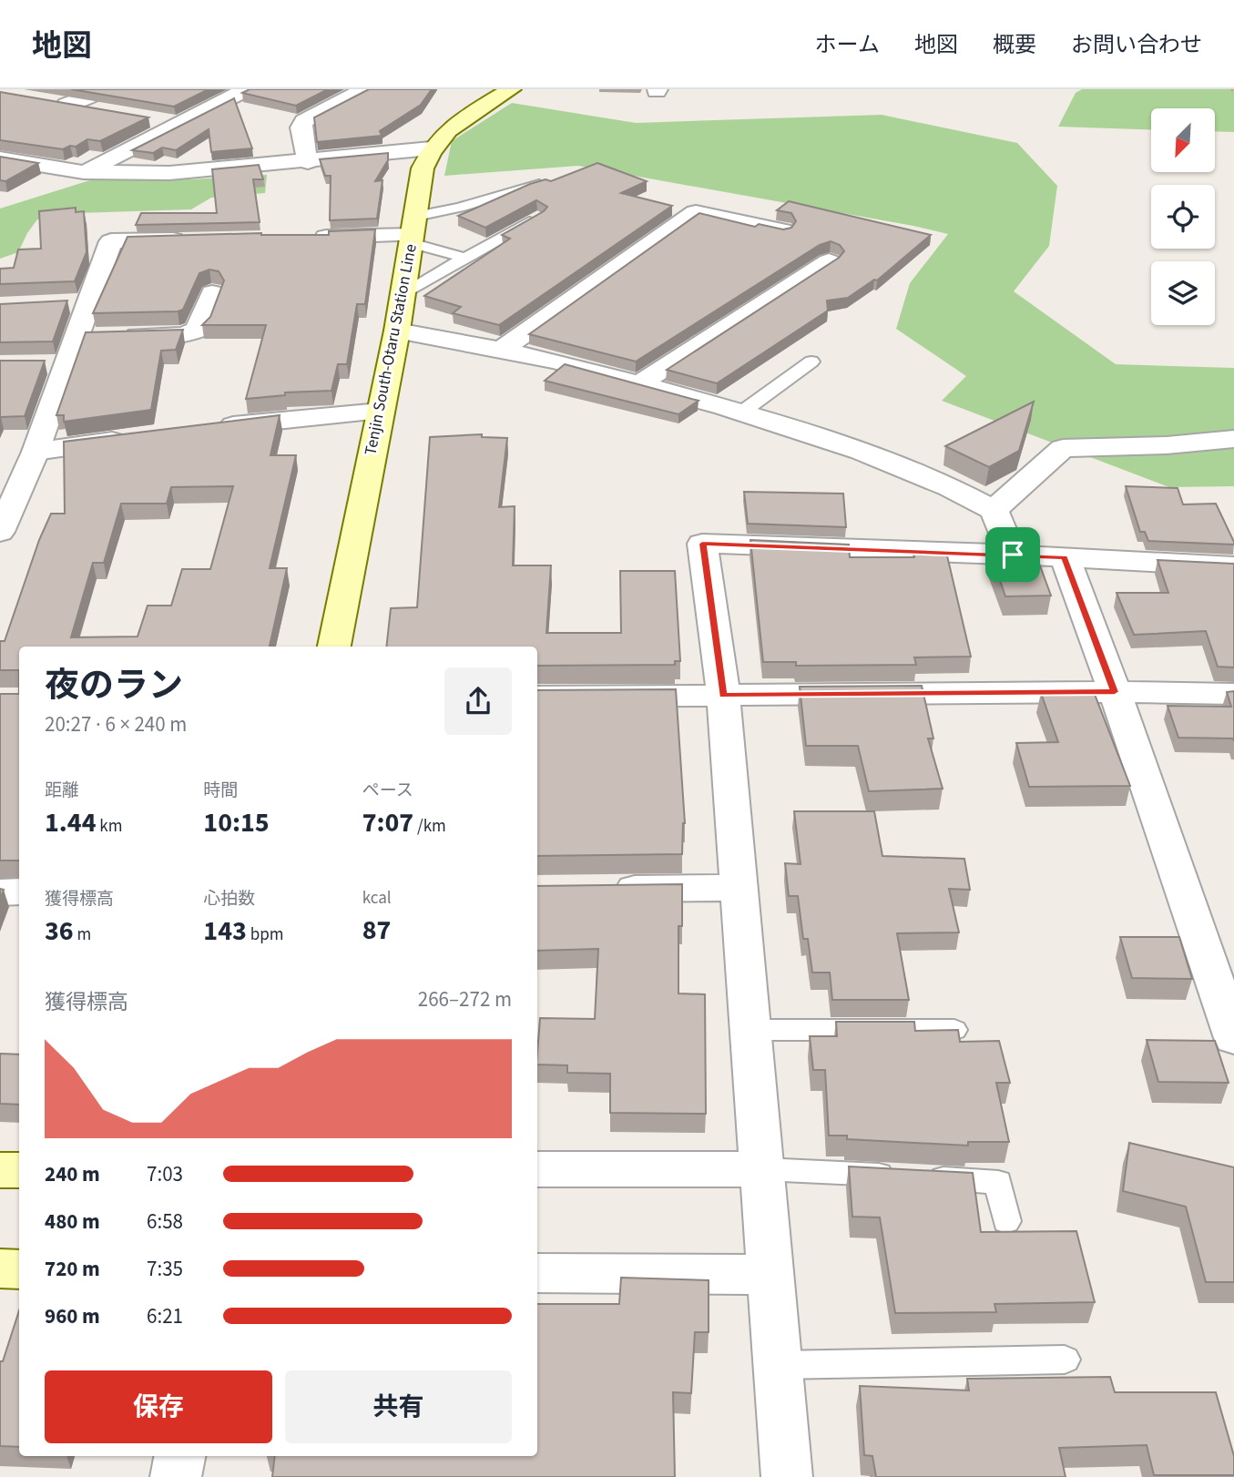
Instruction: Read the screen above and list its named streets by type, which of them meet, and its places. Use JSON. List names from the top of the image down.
{
  "streets": {
    "main road": ["Tenjin South-Otaru Station Line"]
  },
  "north": "bottom left",
  "page": {
    "header": "地図",
    "nav": [
      "ホーム",
      "地図",
      "概要",
      "お問い合わせ"
    ],
    "heading": ["夜のラン", "20:27 · 6 × 240 m"],
    "stats": [
      ["距離", "1.44 km"],
      ["時間", "10:15"],
      ["ペース", "7:07 /km"],
      ["獲得標高", "36 m"],
      ["心拍数", "143 bpm"],
      ["kcal", "87"]
    ],
    "chart": ["獲得標高", "266–272 m"],
    "list": [
      {
        "name": "240 m",
        "note": "7:03"
      },
      {
        "name": "480 m",
        "note": "6:58"
      },
      {
        "name": "720 m",
        "note": "7:35"
      },
      {
        "name": "960 m",
        "note": "6:21"
      }
    ],
    "buttons": ["保存", "共有"]
  }
}
